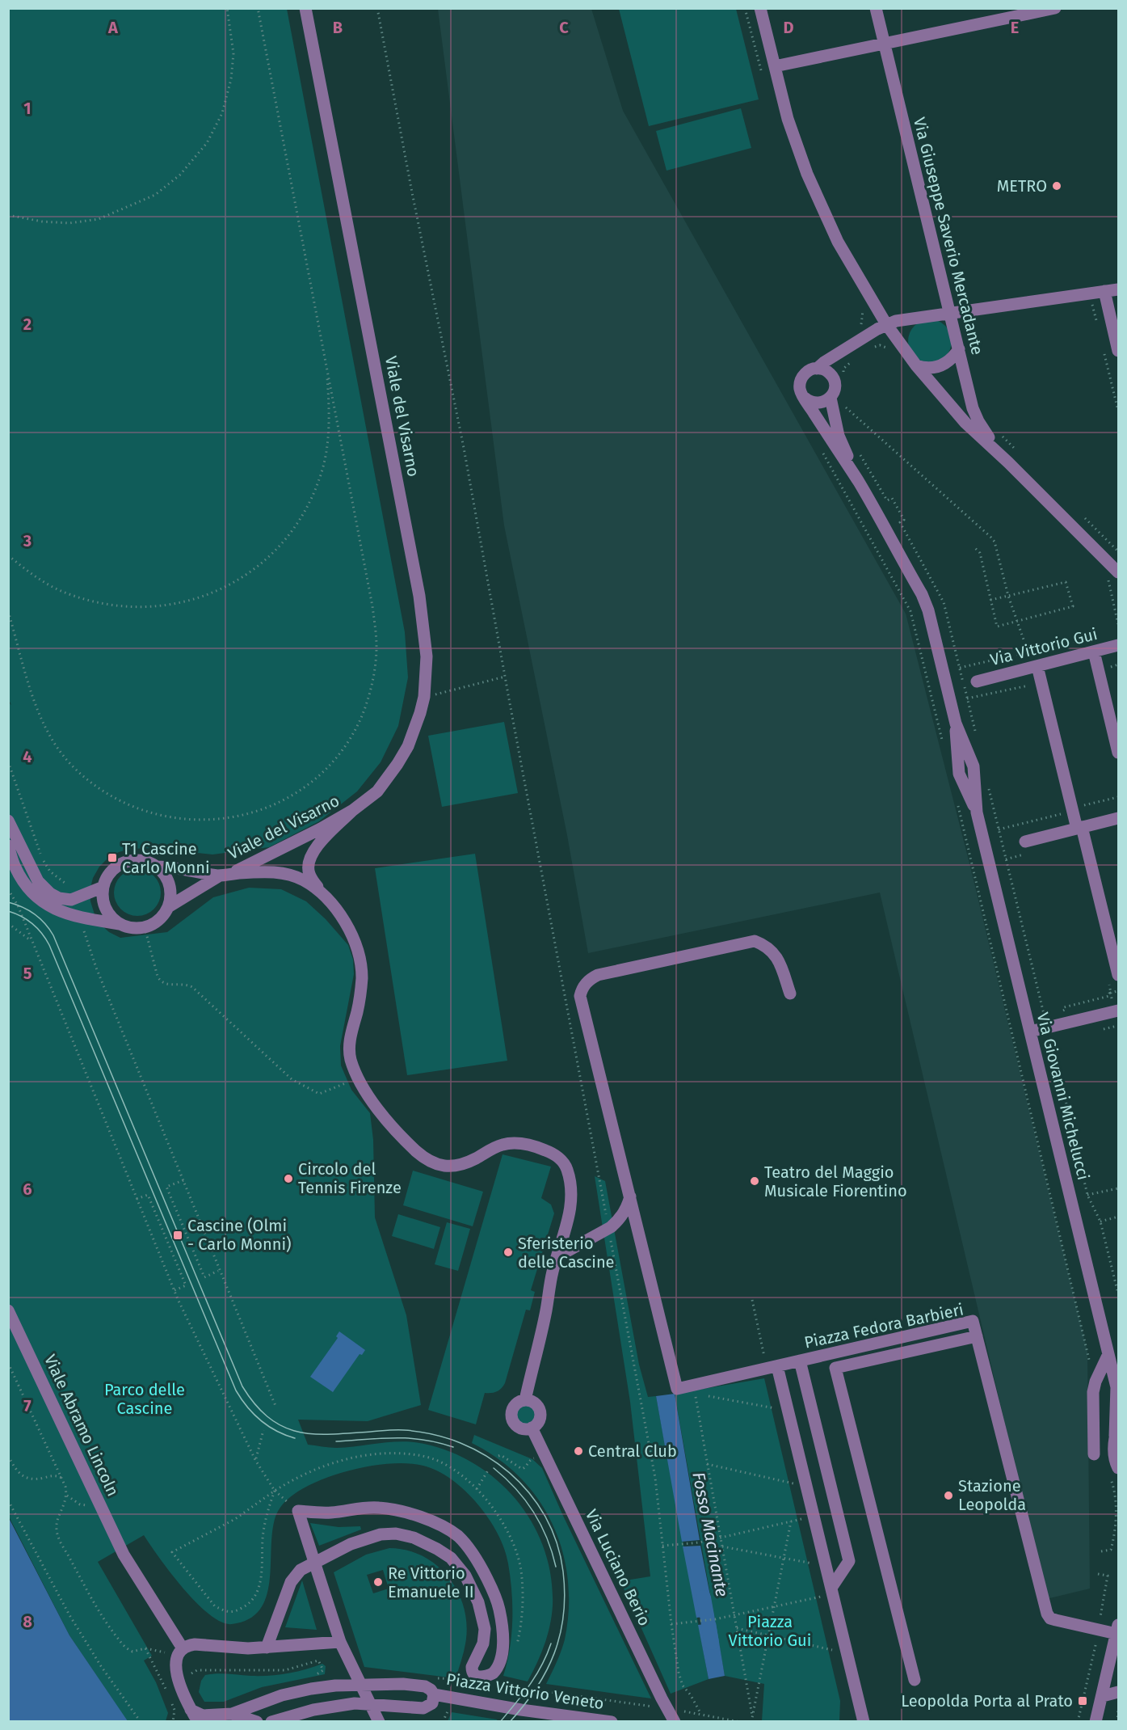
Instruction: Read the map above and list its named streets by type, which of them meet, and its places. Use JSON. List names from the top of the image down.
{
  "streets": {
    "street": [
      "Via Giuseppe Saverio Mercadante",
      "Viale del Visarno",
      "Via Vittorio Gui",
      "Via Giovanni Michelucci",
      "Piazza Fedora Barbieri",
      "Viale Abramo Lincoln",
      "Via Luciano Berio",
      "Piazza Vittorio Veneto"
    ]
  },
  "crossings": [
    ["Viale del Visarno", "Via Luciano Berio"]
  ],
  "water": ["Fosso Macinante"],
  "parks": ["Parco delle Cascine", "Piazza Vittorio Gui"],
  "places": {
    "other": [
      "METRO",
      "Circolo del Tennis Firenze",
      "Teatro del Maggio Musicale Fiorentino",
      "Sferisterio delle Cascine",
      "Central Club",
      "Stazione Leopolda",
      "Re Vittorio Emanuele II"
    ],
    "transit": ["T1 Cascine Carlo Monni", "Cascine (Olmi - Carlo Monni)", "Leopolda Porta al Prato"]
  },
  "grid": {
    "columns": [
      "A",
      "B",
      "C",
      "D",
      "E"
    ],
    "rows": [
      "1",
      "2",
      "3",
      "4",
      "5",
      "6",
      "7",
      "8"
    ]
  }
}
